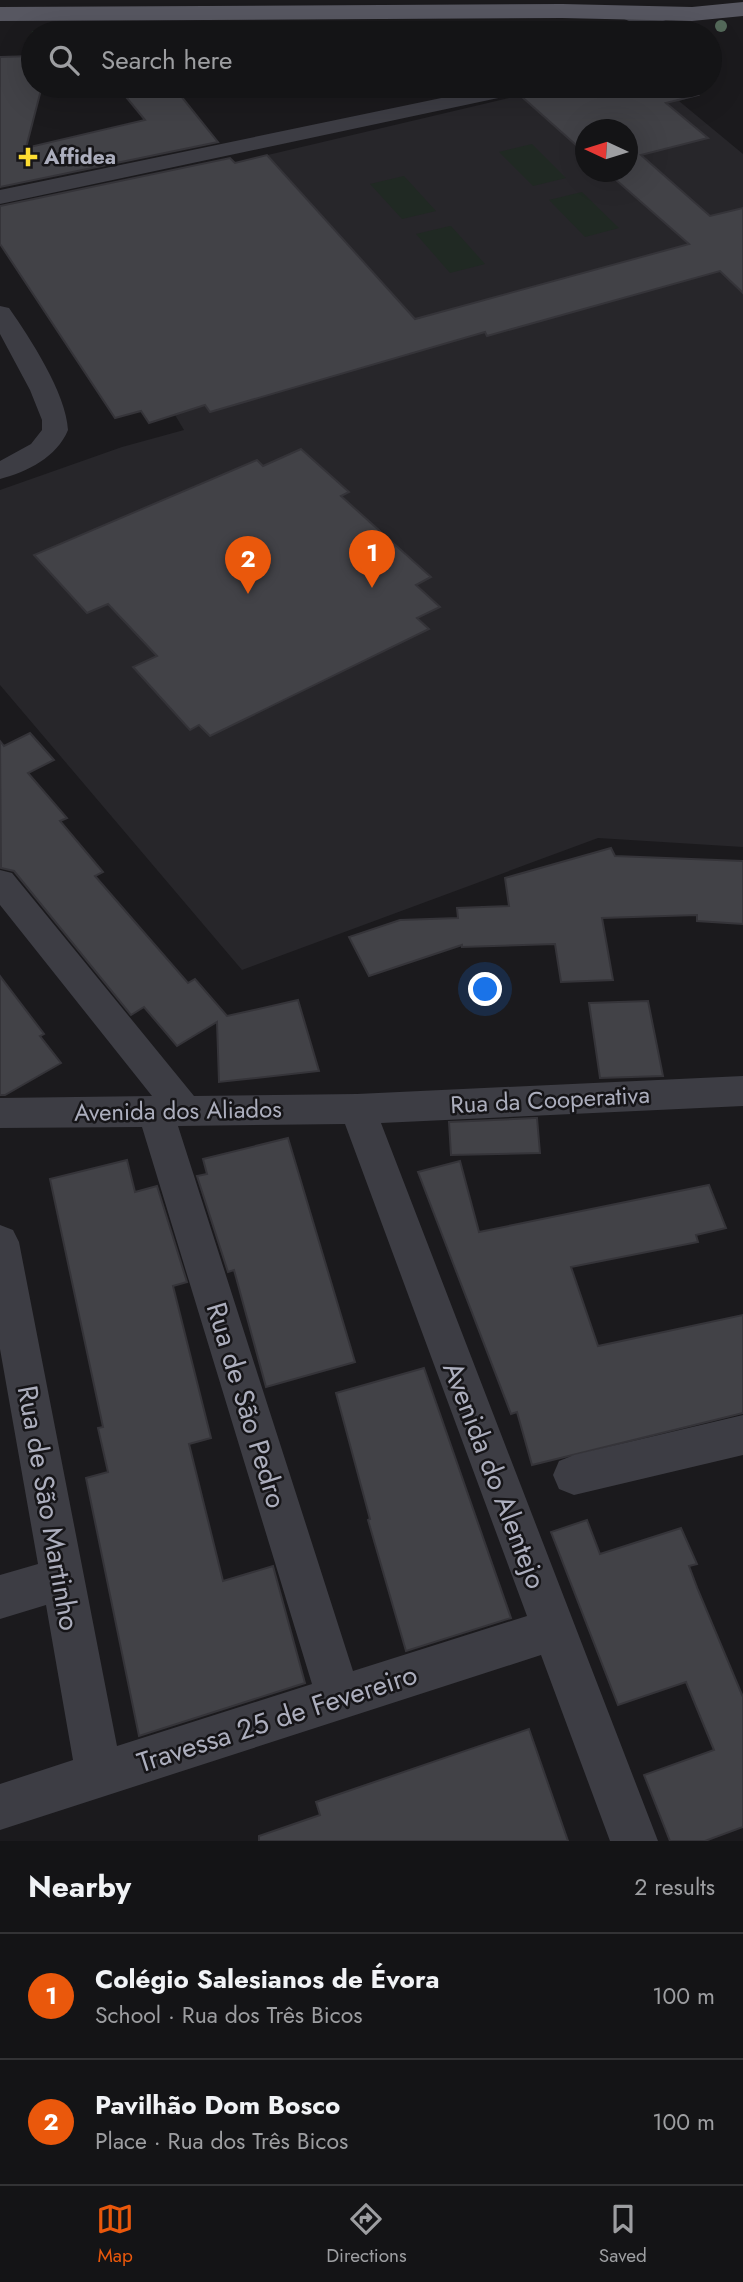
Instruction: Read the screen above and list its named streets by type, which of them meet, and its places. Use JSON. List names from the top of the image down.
{
  "streets": {
    "street": [
      "Rua da Cooperativa",
      "Avenida dos Aliados",
      "Rua de São Pedro",
      "Avenida do Alentejo",
      "Rua de São Martinho",
      "Travessa 25 de Fevereiro"
    ]
  },
  "crossings": [
    ["Rua da Cooperativa", "Avenida dos Aliados"],
    ["Rua da Cooperativa", "Avenida do Alentejo"],
    ["Avenida dos Aliados", "Rua de São Pedro"],
    ["Avenida dos Aliados", "Avenida do Alentejo"],
    ["Rua de São Pedro", "Travessa 25 de Fevereiro"],
    ["Avenida do Alentejo", "Travessa 25 de Fevereiro"],
    ["Rua de São Martinho", "Travessa 25 de Fevereiro"]
  ],
  "places": {
    "health": ["Affidea"]
  },
  "north": "left",
  "page": {
    "search": "Search here",
    "pins": ["1", "2"],
    "heading": ["Nearby", "2 results"],
    "list": [
      {
        "mark": "1",
        "name": "Colégio Salesianos de Évora",
        "note": "School · Rua dos Três Bicos",
        "value": "100 m"
      },
      {
        "mark": "2",
        "name": "Pavilhão Dom Bosco",
        "note": "Place · Rua dos Três Bicos",
        "value": "100 m"
      }
    ],
    "nav": ["Map", "Directions", "Saved"]
  }
}
